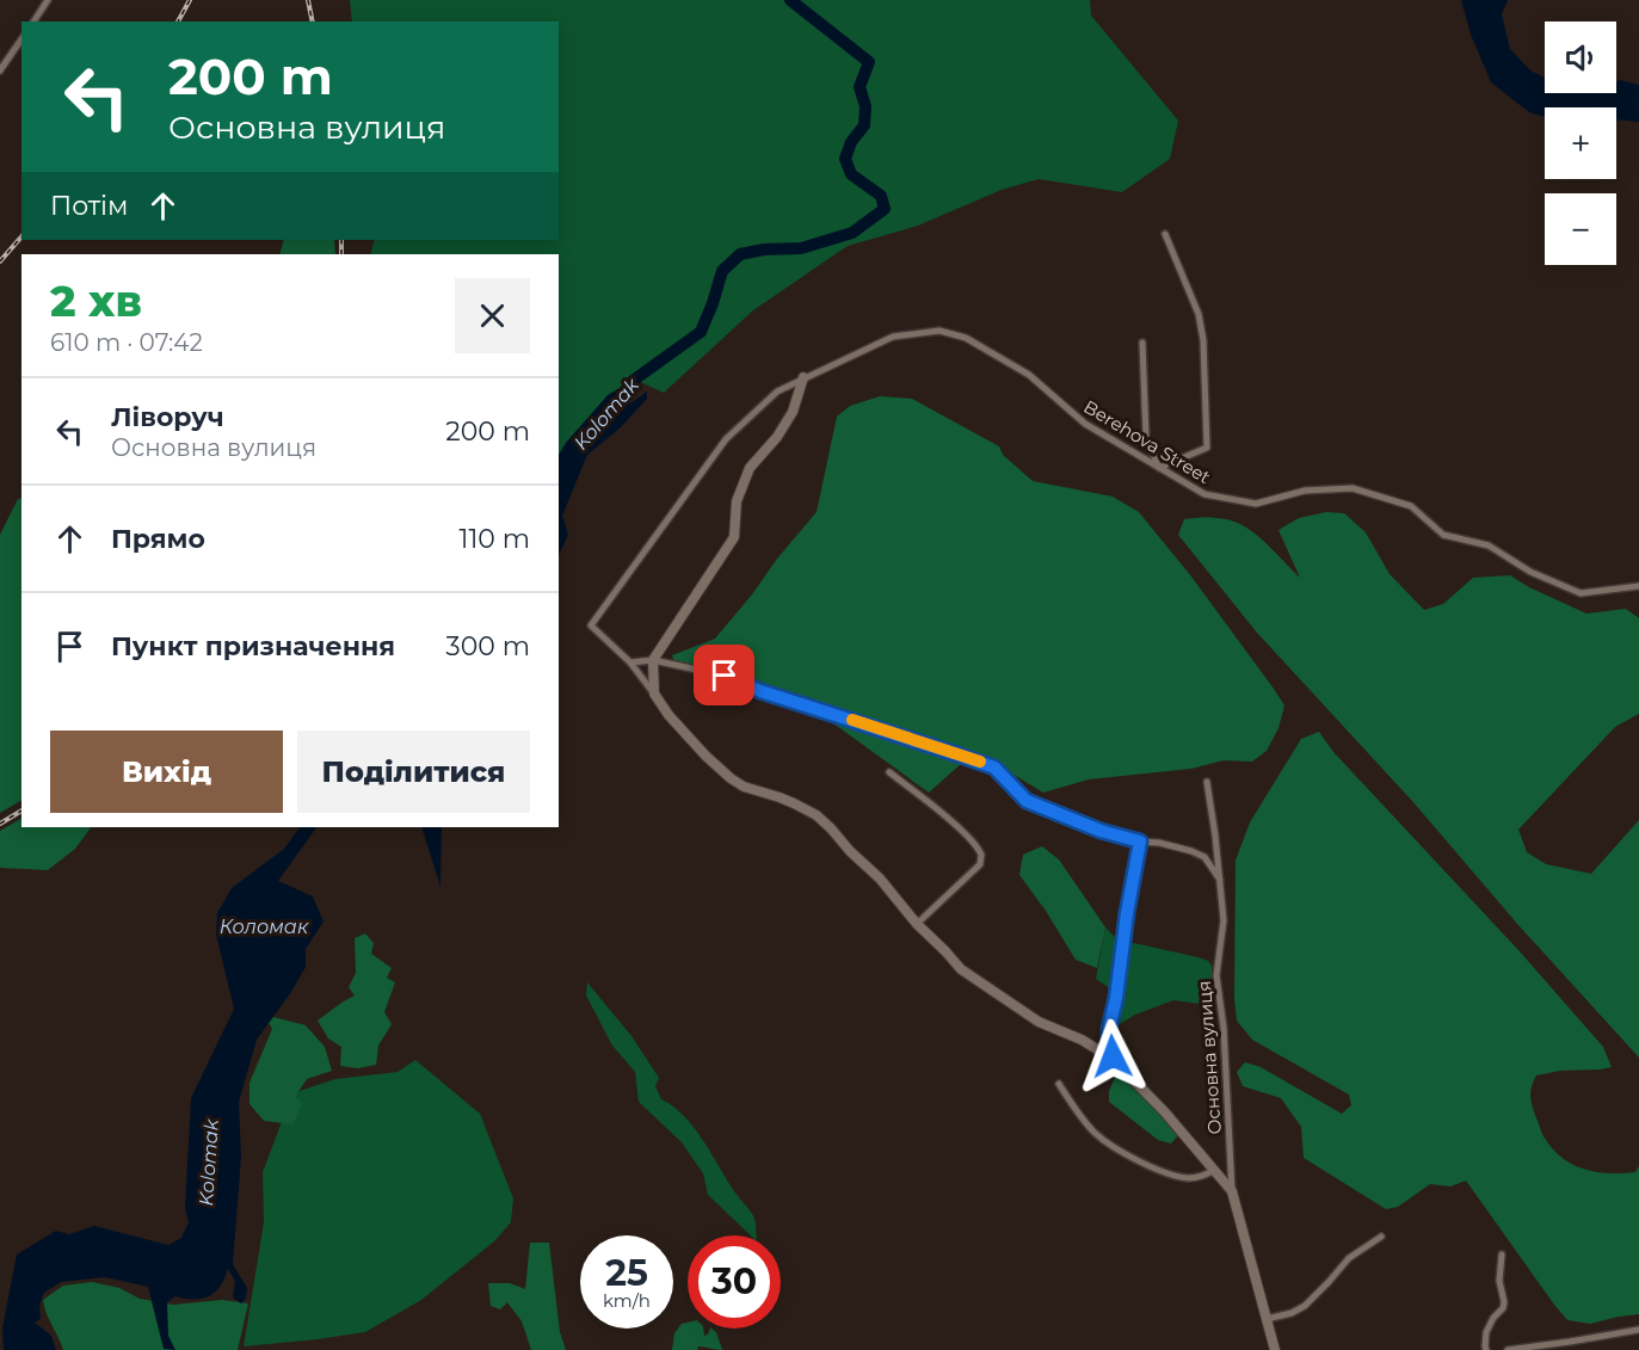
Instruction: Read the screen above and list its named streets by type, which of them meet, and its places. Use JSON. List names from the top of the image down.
{
  "streets": {
    "street": ["Berehova Street", "Основна вулиця"]
  },
  "water": ["Kolomak", "Коломак"],
  "page": {
    "map_buttons": ["+", "−"],
    "turn": ["200 m", "Основна вулиця"],
    "then": "Потім",
    "heading": ["2 хв", "610 m · 07:42"],
    "list": [
      {
        "name": "Ліворуч",
        "note": "Основна вулиця",
        "value": "200 m"
      },
      {
        "name": "Прямо",
        "value": "110 m"
      },
      {
        "name": "Пункт призначення",
        "value": "300 m"
      }
    ],
    "buttons": ["Вихід", "Поділитися"],
    "speed": "25 km/h",
    "limit": "30"
  }
}
